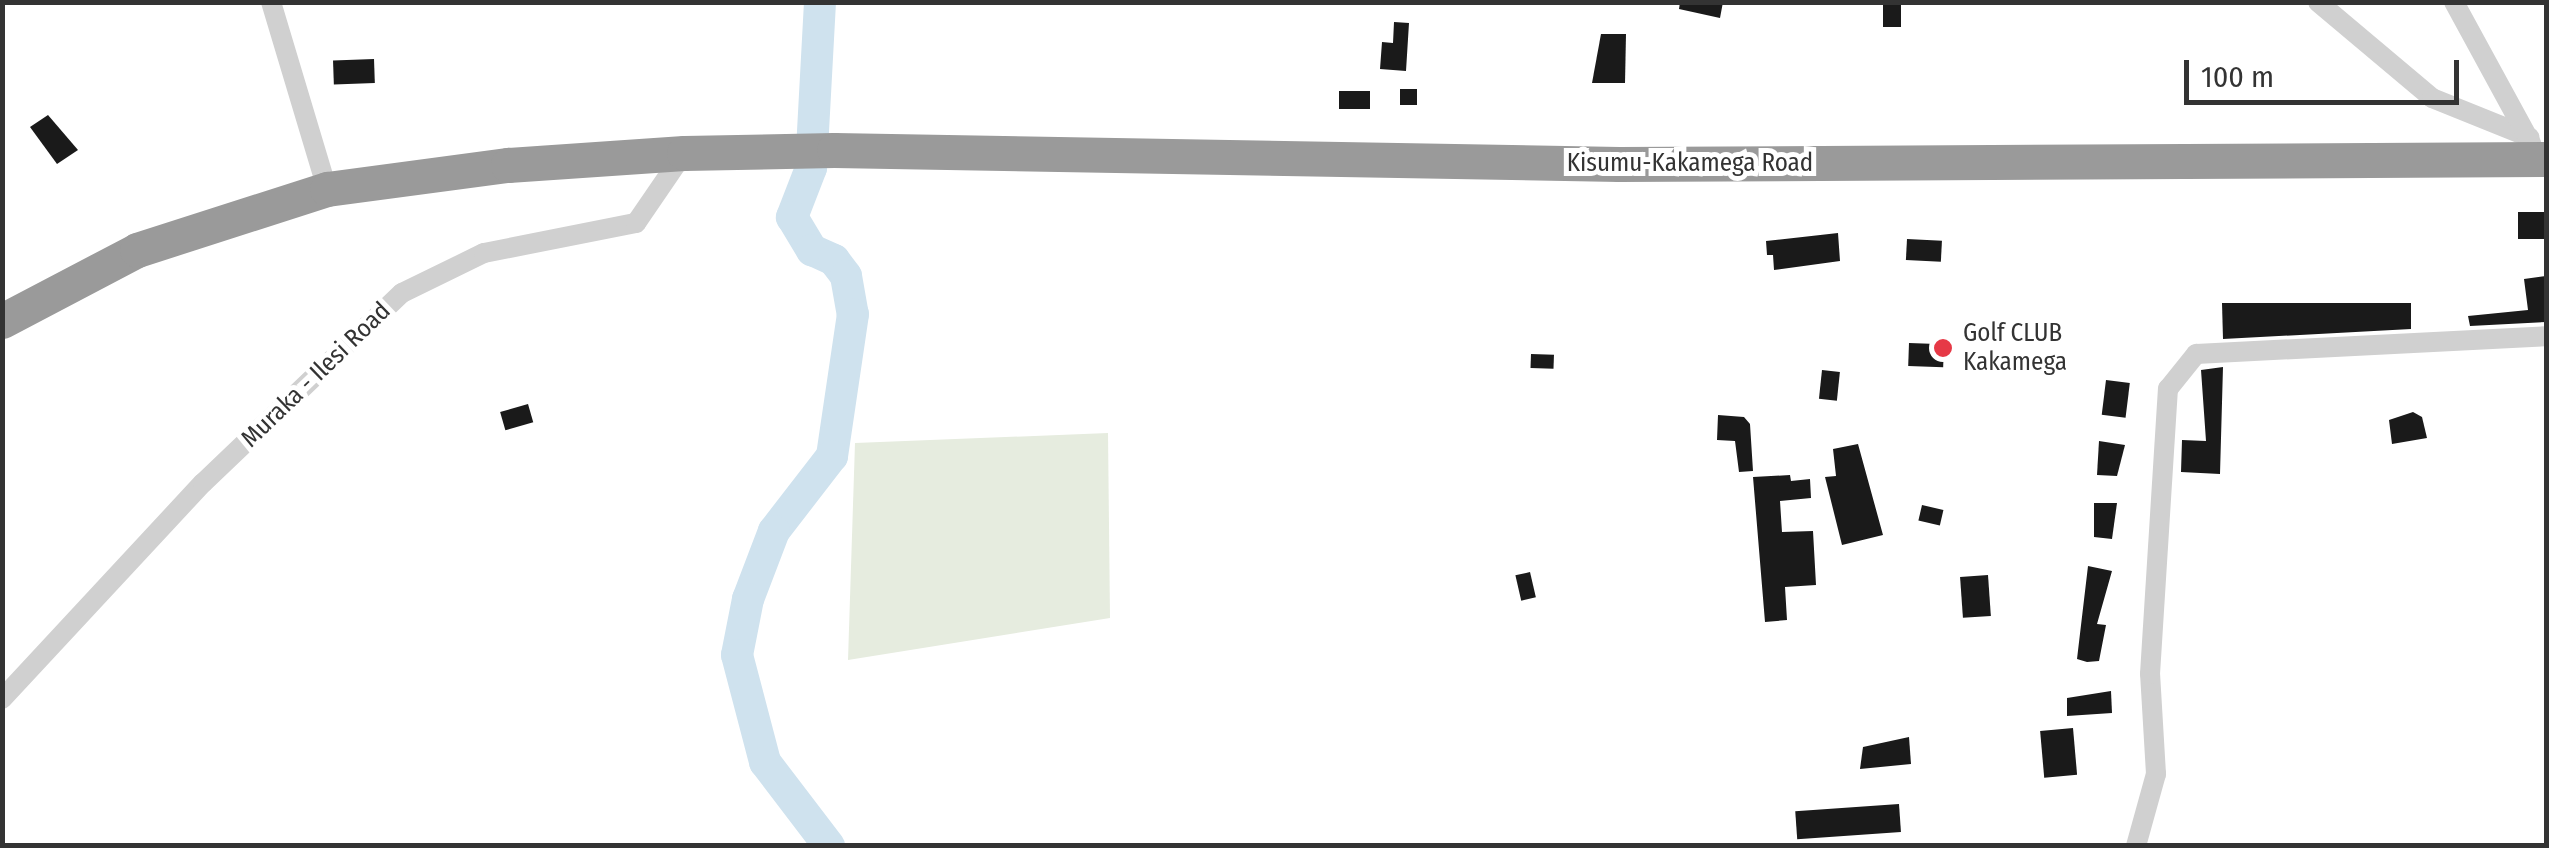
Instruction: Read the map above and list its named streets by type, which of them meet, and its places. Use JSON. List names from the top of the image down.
{
  "streets": {
    "highway": ["Kisumu-Kakamega Road"],
    "street": ["Muraka - Ilesi Road"]
  },
  "crossings": [
    ["Kisumu-Kakamega Road", "Muraka - Ilesi Road"]
  ],
  "places": ["Golf CLUB Kakamega"],
  "scale_bar": "100 m"
}
